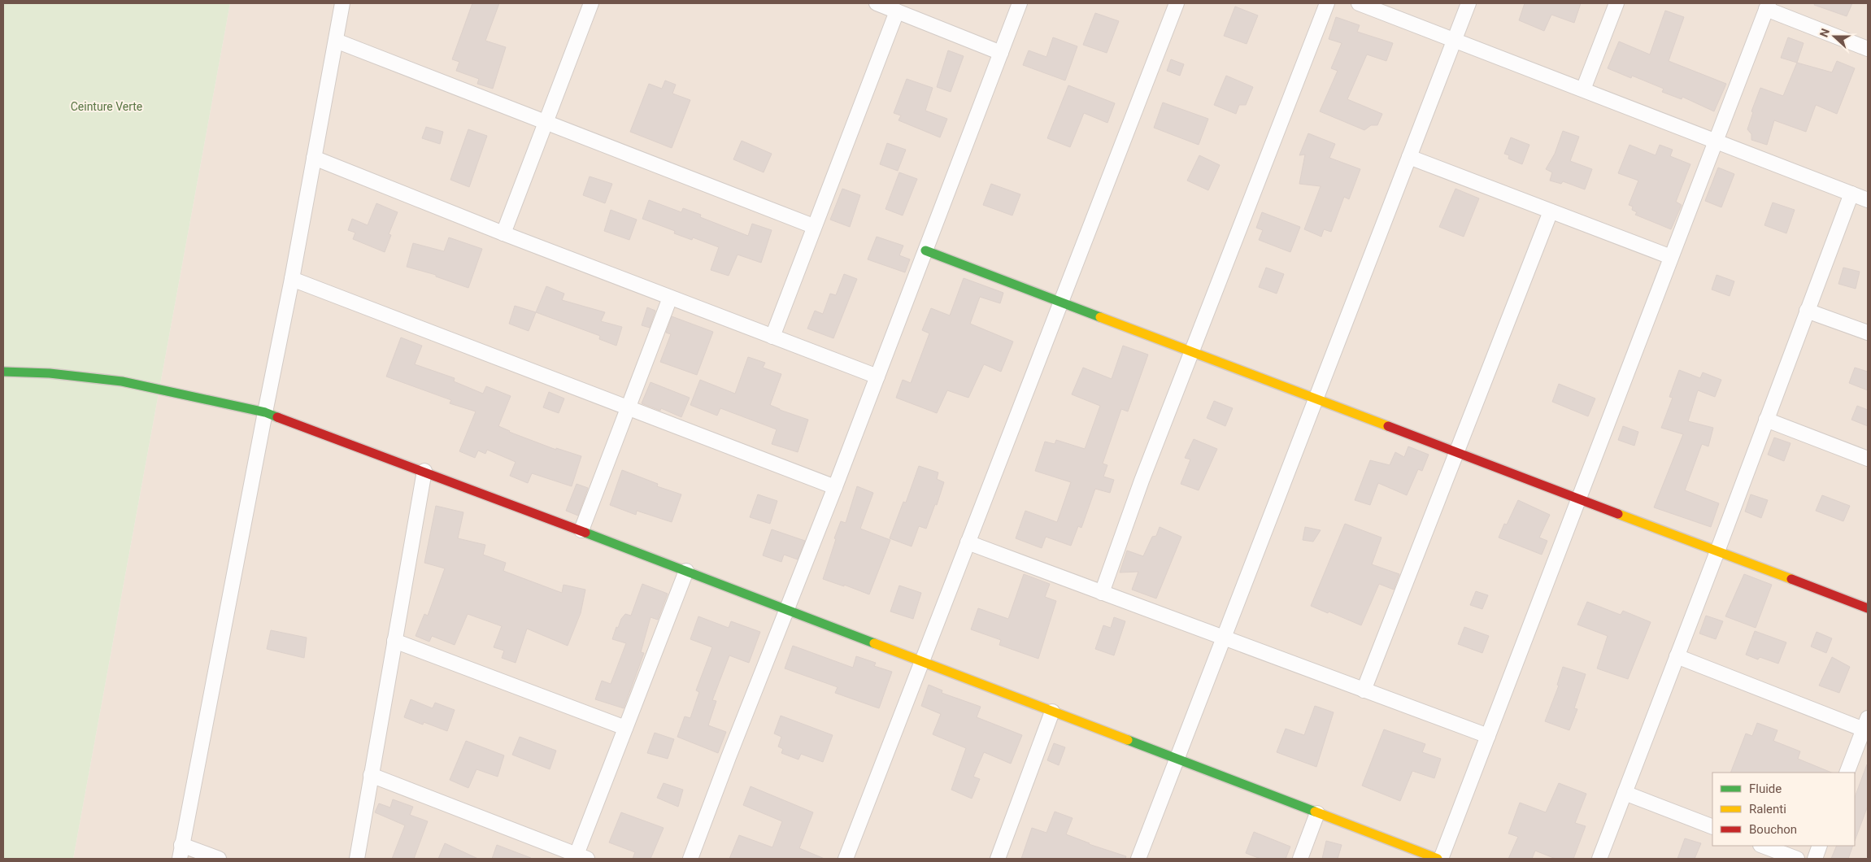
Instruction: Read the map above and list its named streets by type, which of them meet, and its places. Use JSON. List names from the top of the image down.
{
  "parks": ["Ceinture Verte"],
  "legend": ["Fluide", "Ralenti", "Bouchon"],
  "north": "left"
}
